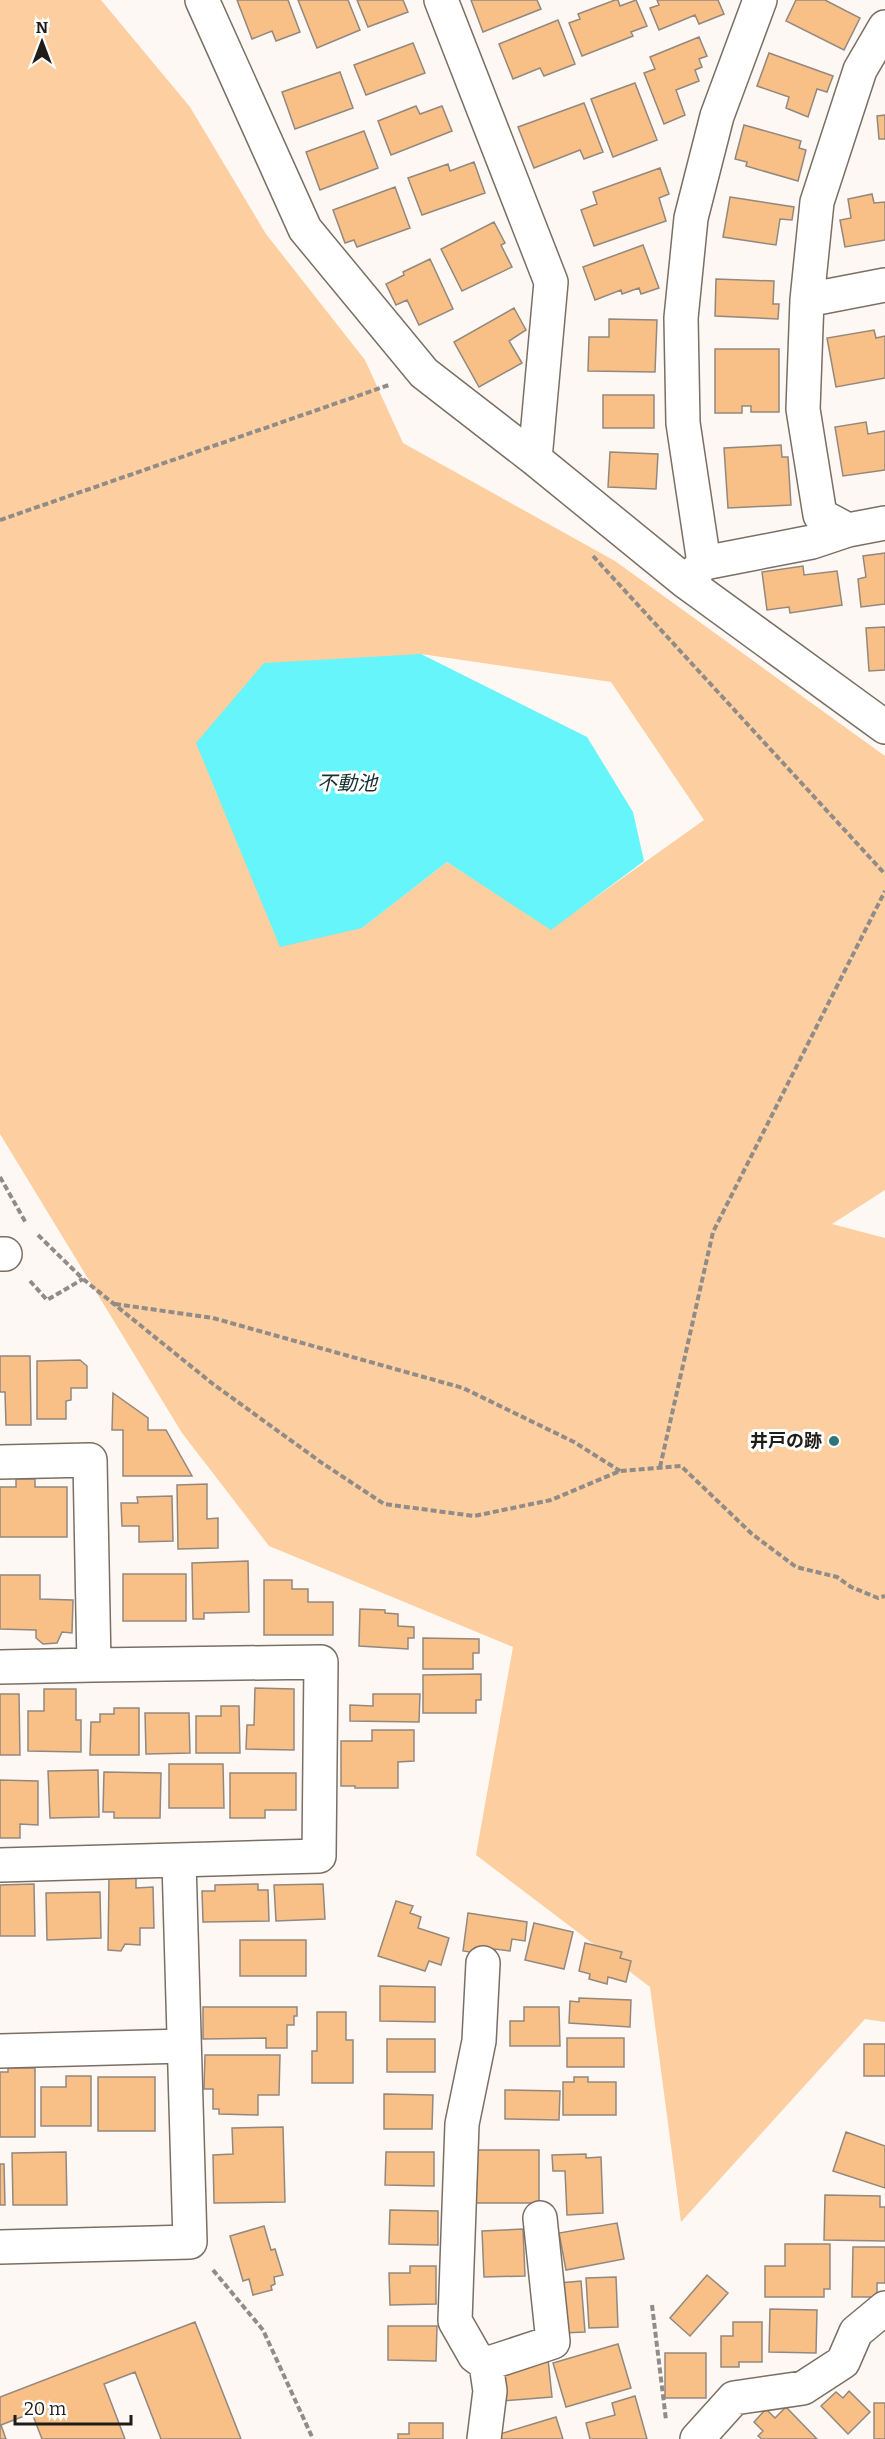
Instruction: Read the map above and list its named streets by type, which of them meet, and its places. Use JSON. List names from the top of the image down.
{
  "water": ["不動池"],
  "places": ["井戸の跡"],
  "scale_bar": "20 m",
  "north": "top"
}
